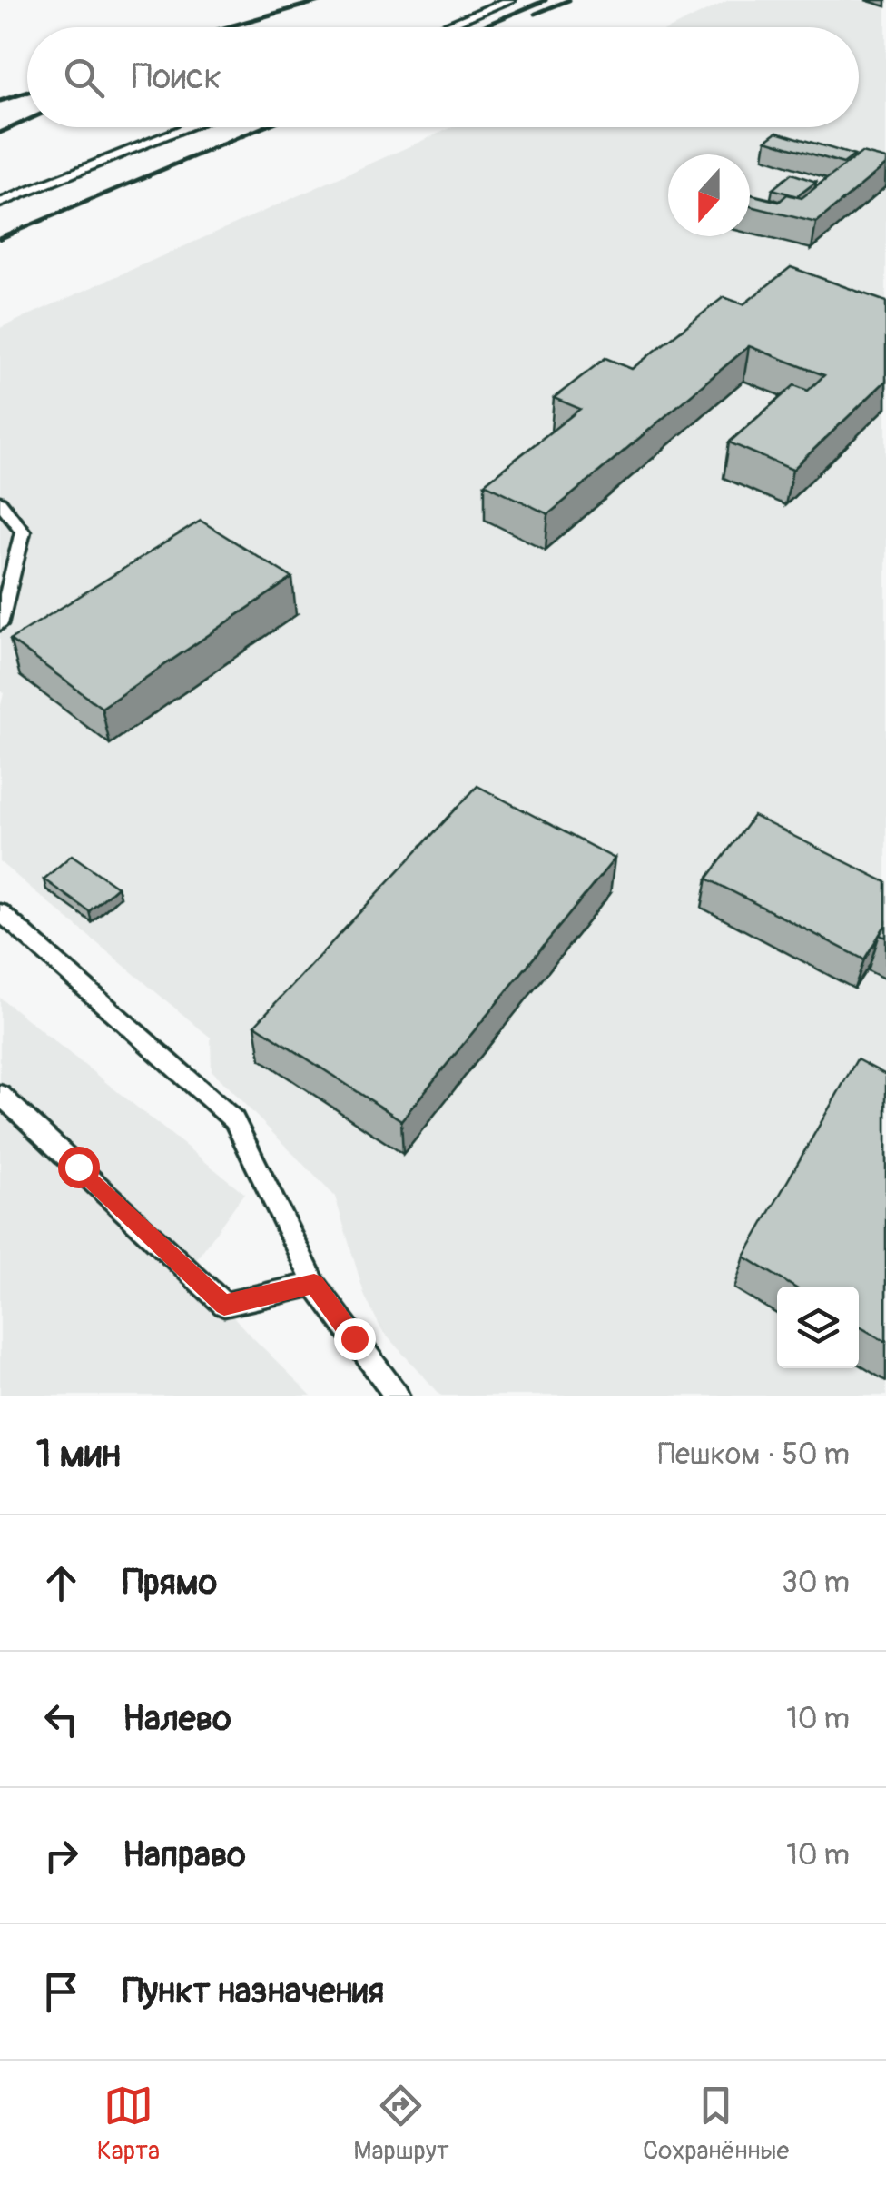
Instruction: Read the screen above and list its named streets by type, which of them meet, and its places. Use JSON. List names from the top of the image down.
{
  "north": "bottom",
  "page": {
    "search": "Поиск",
    "heading": ["1 мин", "Пешком · 50 m"],
    "list": [
      ["Прямо", "30 m"],
      ["Налево", "10 m"],
      ["Направо", "10 m"],
      "Пункт назначения"
    ],
    "nav": ["Карта", "Маршрут", "Сохранённые"]
  }
}
